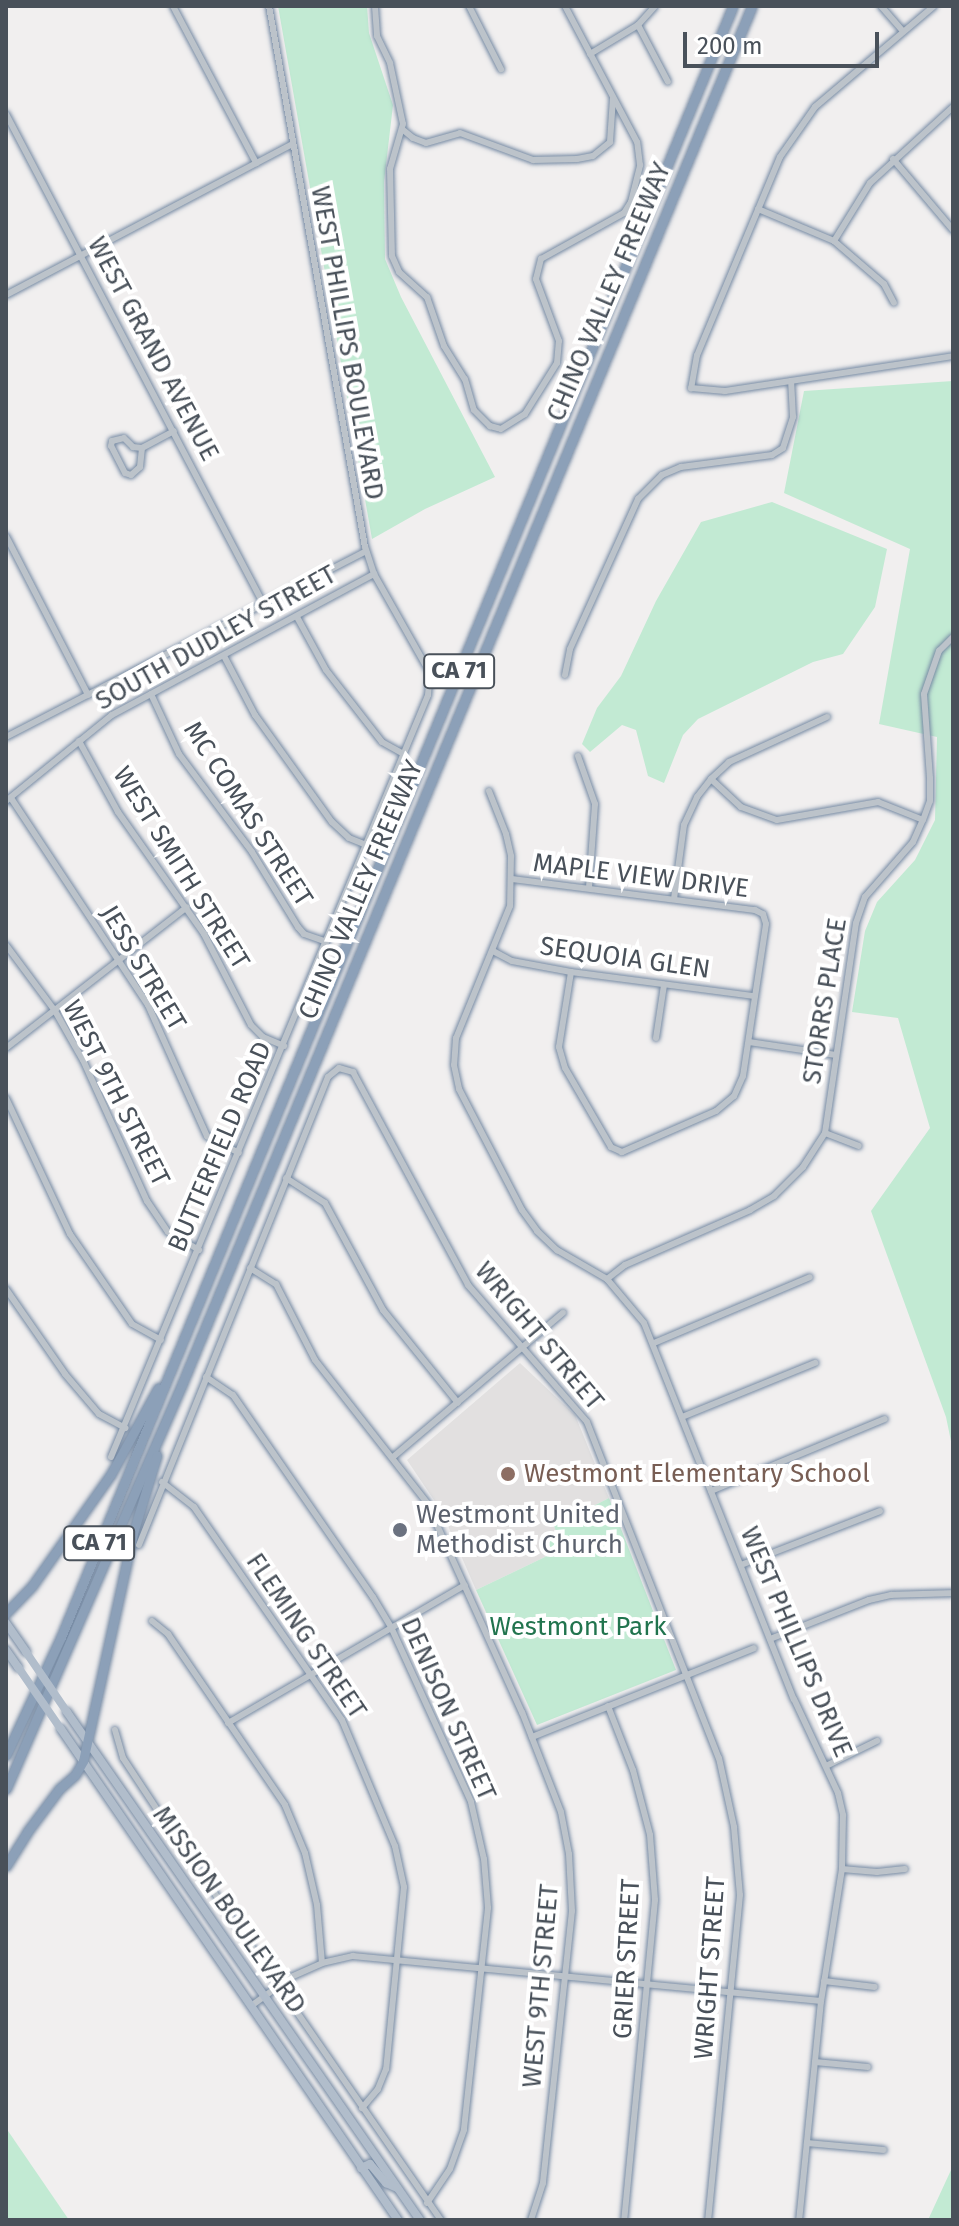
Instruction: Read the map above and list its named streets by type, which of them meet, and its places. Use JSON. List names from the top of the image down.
{
  "streets": {
    "highway": ["CHINO VALLEY FREEWAY", "CA 71"],
    "main road": ["MISSION BOULEVARD"],
    "street": [
      "WEST PHILLIPS BOULEVARD",
      "WEST GRAND AVENUE",
      "SOUTH DUDLEY STREET",
      "MC COMAS STREET",
      "WEST SMITH STREET",
      "MAPLE VIEW DRIVE",
      "SEQUOIA GLEN",
      "JESS STREET",
      "STORRS PLACE",
      "WEST 9TH STREET",
      "BUTTERFIELD ROAD",
      "WRIGHT STREET",
      "FLEMING STREET",
      "WEST PHILLIPS DRIVE",
      "DENISON STREET",
      "GRIER STREET"
    ]
  },
  "crossings": [
    ["WEST PHILLIPS BOULEVARD", "SOUTH DUDLEY STREET"],
    ["WEST PHILLIPS BOULEVARD", "BUTTERFIELD ROAD"],
    ["SOUTH DUDLEY STREET", "MC COMAS STREET"],
    ["SOUTH DUDLEY STREET", "WEST SMITH STREET"],
    ["SOUTH DUDLEY STREET", "JESS STREET"],
    ["MC COMAS STREET", "BUTTERFIELD ROAD"],
    ["WEST SMITH STREET", "BUTTERFIELD ROAD"],
    ["MAPLE VIEW DRIVE", "SEQUOIA GLEN"],
    ["MAPLE VIEW DRIVE", "WEST PHILLIPS DRIVE"],
    ["SEQUOIA GLEN", "WEST PHILLIPS DRIVE"],
    ["JESS STREET", "BUTTERFIELD ROAD"],
    ["STORRS PLACE", "WEST PHILLIPS DRIVE"],
    ["WEST 9TH STREET", "BUTTERFIELD ROAD"]
  ],
  "parks": ["Westmont Park"],
  "places": ["Westmont Elementary School", "Westmont United Methodist Church"],
  "scale_bar": "200 m"
}
